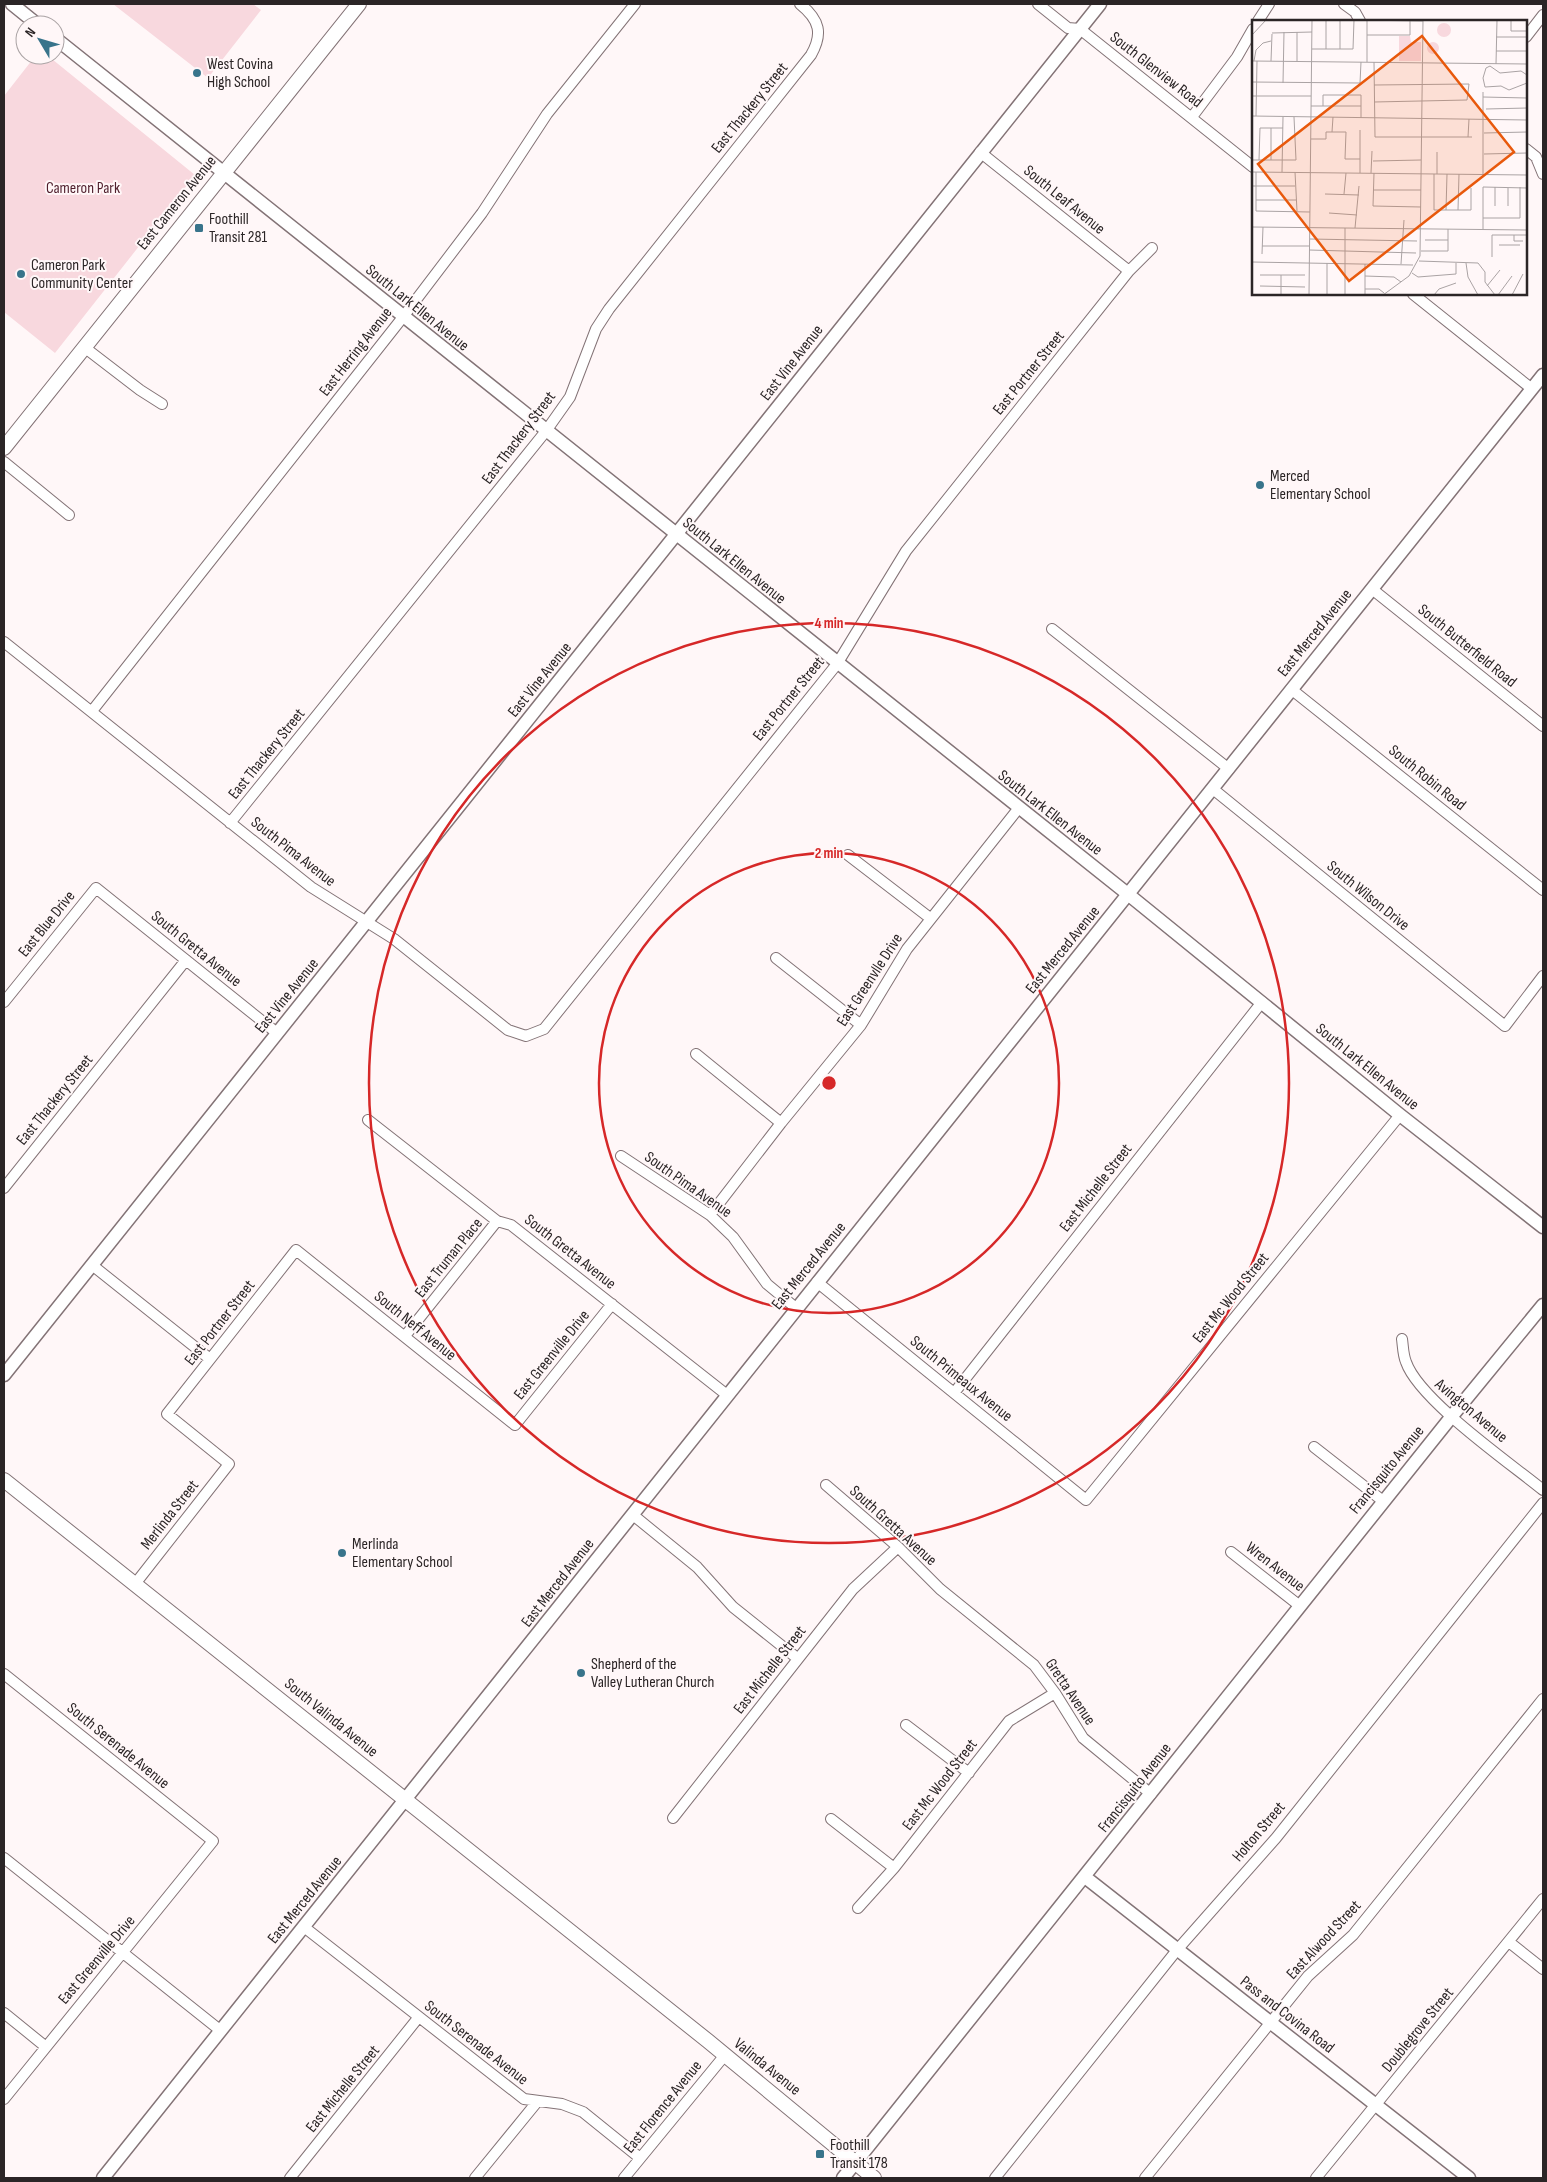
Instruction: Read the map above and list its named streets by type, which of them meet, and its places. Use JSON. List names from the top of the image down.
{
  "streets": {
    "main road": ["East Cameron Avenue", "South Valinda Avenue", "Valinda Avenue"],
    "street": [
      "South Glenview Road",
      "East Thackery Street",
      "South Leaf Avenue",
      "South Lark Ellen Avenue",
      "East Herring Avenue",
      "East Vine Avenue",
      "East Portner Street",
      "East Merced Avenue",
      "South Butterfield Road",
      "South Robin Road",
      "South Pima Avenue",
      "South Wilson Drive",
      "East Blue Drive",
      "South Gretta Avenue",
      "East Greenvlle Drive",
      "East Michelle Street",
      "East Truman Place",
      "East Mc Wood Street",
      "South Neff Avenue",
      "East Greenville Drive",
      "South Primeaux Avenue",
      "Avington Avenue",
      "Francisquito Avenue",
      "Merlinda Street",
      "Wren Avenue",
      "Gretta Avenue",
      "South Serenade Avenue",
      "Holton Street",
      "East Alwood Street",
      "Pass and Covina Road",
      "Doublegrove Street",
      "East Florence Avenue"
    ]
  },
  "crossings": [
    ["South Glenview Road", "East Vine Avenue"],
    ["East Thackery Street", "South Lark Ellen Avenue"],
    ["East Thackery Street", "South Pima Avenue"],
    ["East Thackery Street", "South Gretta Avenue"],
    ["South Leaf Avenue", "East Vine Avenue"],
    ["South Leaf Avenue", "East Portner Street"],
    ["East Cameron Avenue", "South Lark Ellen Avenue"],
    ["South Lark Ellen Avenue", "East Herring Avenue"],
    ["South Lark Ellen Avenue", "East Vine Avenue"],
    ["South Lark Ellen Avenue", "East Portner Street"],
    ["South Lark Ellen Avenue", "East Merced Avenue"],
    ["South Lark Ellen Avenue", "East Greenvlle Drive"],
    ["South Lark Ellen Avenue", "East Michelle Street"],
    ["South Lark Ellen Avenue", "East Mc Wood Street"],
    ["East Herring Avenue", "South Pima Avenue"],
    ["East Vine Avenue", "South Pima Avenue"],
    ["East Vine Avenue", "South Gretta Avenue"],
    ["East Portner Street", "South Pima Avenue"],
    ["East Portner Street", "South Neff Avenue"],
    ["East Portner Street", "Merlinda Street"],
    ["East Merced Avenue", "South Butterfield Road"],
    ["East Merced Avenue", "South Robin Road"],
    ["East Merced Avenue", "South Pima Avenue"],
    ["East Merced Avenue", "South Wilson Drive"],
    ["East Merced Avenue", "South Gretta Avenue"],
    ["East Merced Avenue", "South Primeaux Avenue"],
    ["East Merced Avenue", "South Valinda Avenue"],
    ["East Merced Avenue", "South Serenade Avenue"],
    ["South Pima Avenue", "East Greenvlle Drive"],
    ["East Blue Drive", "South Gretta Avenue"],
    ["South Gretta Avenue", "East Michelle Street"],
    ["South Gretta Avenue", "East Truman Place"],
    ["South Gretta Avenue", "East Greenville Drive"],
    ["South Gretta Avenue", "Gretta Avenue"],
    ["East Michelle Street", "South Primeaux Avenue"],
    ["East Michelle Street", "South Serenade Avenue"],
    ["East Truman Place", "South Neff Avenue"],
    ["East Mc Wood Street", "South Primeaux Avenue"],
    ["East Mc Wood Street", "Gretta Avenue"],
    ["South Neff Avenue", "East Greenville Drive"],
    ["East Greenville Drive", "South Serenade Avenue"],
    ["Avington Avenue", "Francisquito Avenue"],
    ["Francisquito Avenue", "Wren Avenue"],
    ["Francisquito Avenue", "Gretta Avenue"],
    ["Francisquito Avenue", "Pass and Covina Road"],
    ["Francisquito Avenue", "Valinda Avenue"],
    ["Merlinda Street", "South Valinda Avenue"],
    ["South Valinda Avenue", "Valinda Avenue"],
    ["South Serenade Avenue", "East Florence Avenue"],
    ["Holton Street", "Pass and Covina Road"],
    ["East Alwood Street", "Pass and Covina Road"],
    ["Pass and Covina Road", "Doublegrove Street"],
    ["Valinda Avenue", "East Florence Avenue"]
  ],
  "parks": ["Cameron Park"],
  "places": {
    "other": [
      "West Covina High School",
      "Cameron Park Community Center",
      "Merced Elementary School",
      "Merlinda Elementary School",
      "Shepherd of the Valley Lutheran Church"
    ],
    "transit": ["Foothill Transit 281", "Foothill Transit 178"]
  },
  "north": "top left",
  "rings": ["4 min", "2 min"]
}
